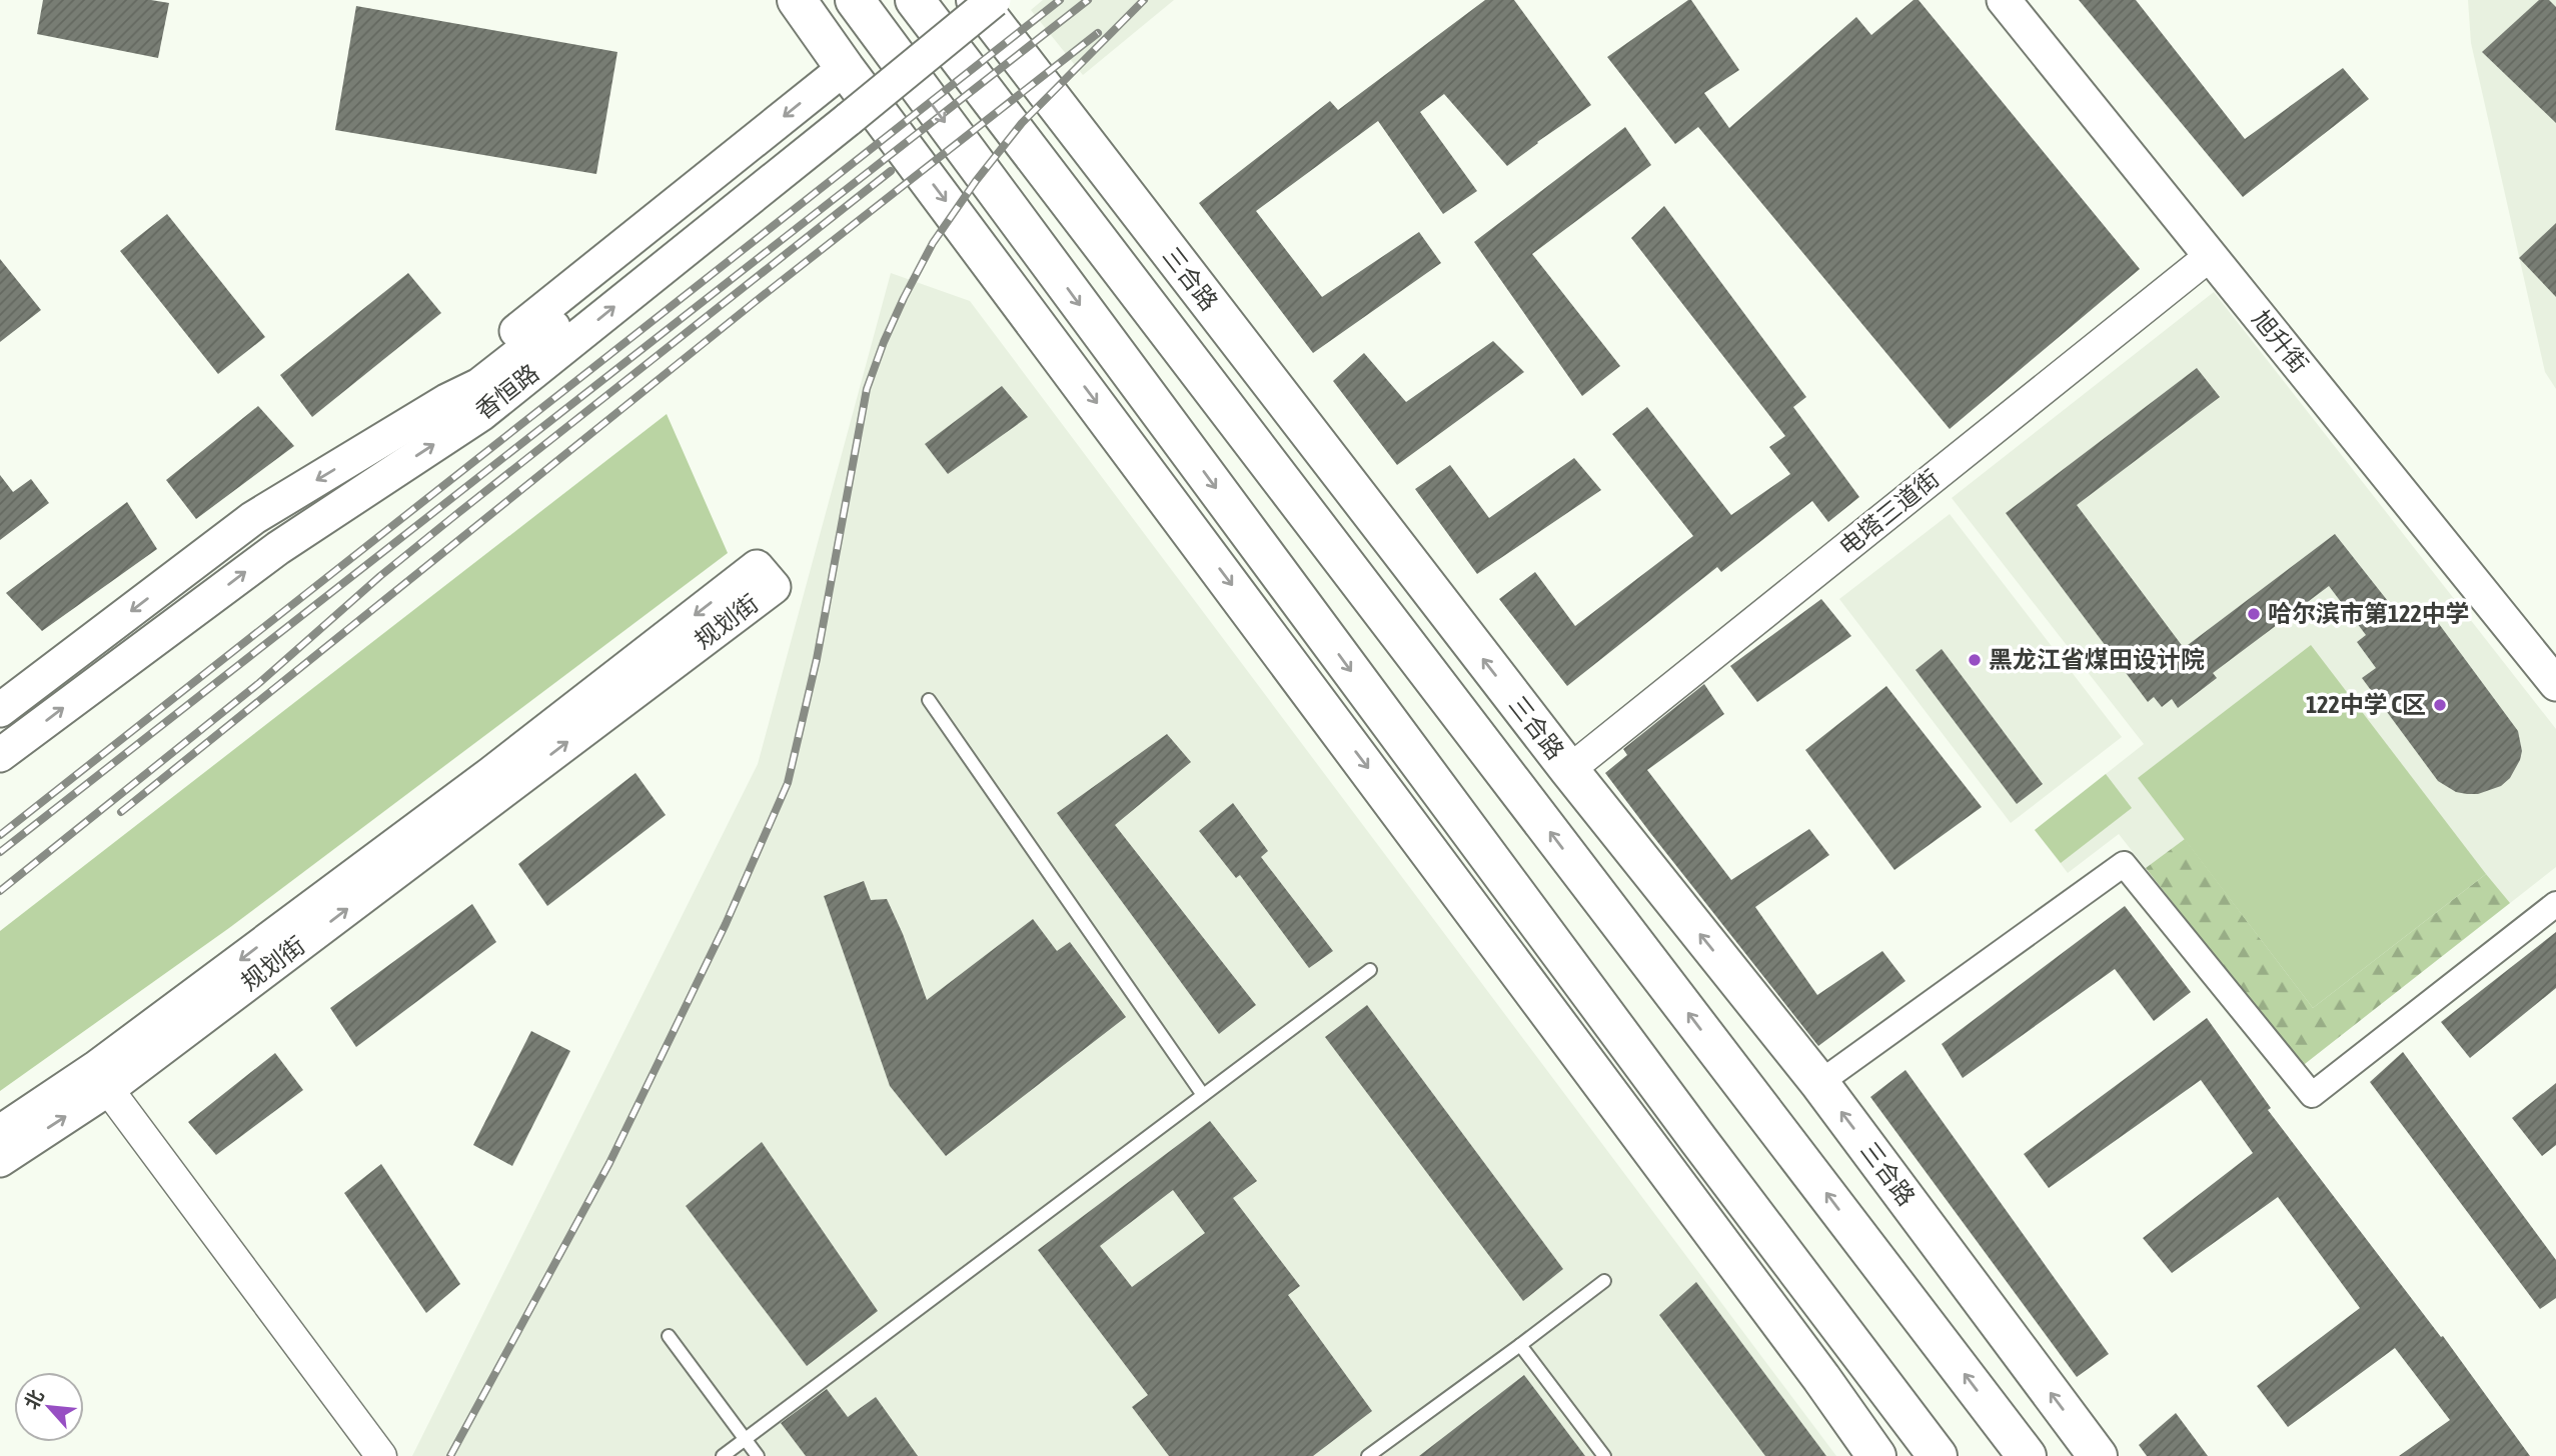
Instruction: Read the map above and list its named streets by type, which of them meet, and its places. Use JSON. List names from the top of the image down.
{
  "streets": {
    "highway": ["三合路"],
    "main road": ["旭升街", "香恒路", "规划街"],
    "street": ["电塔三道街"]
  },
  "crossings": [
    ["三合路", "电塔三道街"],
    ["旭升街", "电塔三道街"]
  ],
  "places": ["哈尔滨市第122中学", "黑龙江省煤田设计院", "122中学 C区"],
  "north": "top left"
}
